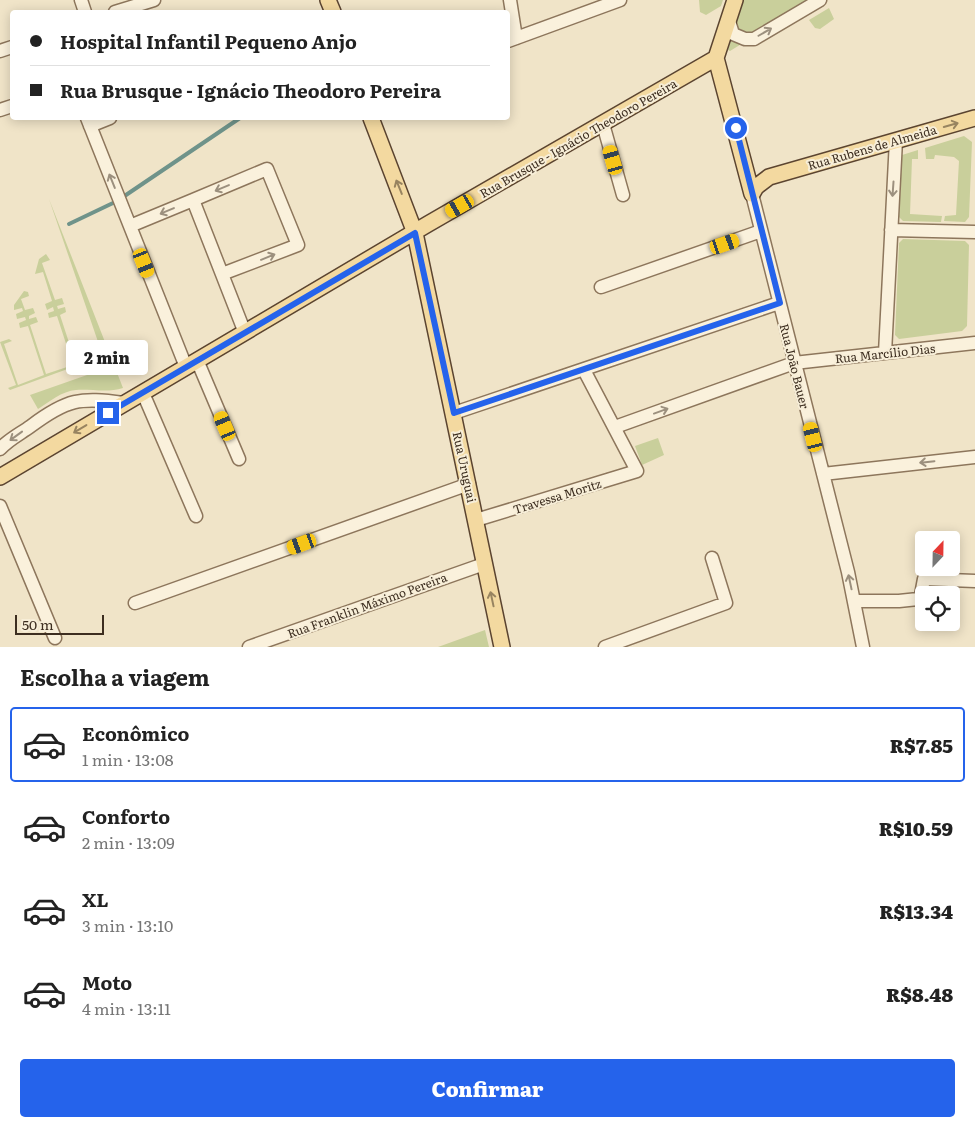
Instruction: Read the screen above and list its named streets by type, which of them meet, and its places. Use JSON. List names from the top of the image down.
{
  "streets": {
    "main road": [
      "Rua Brusque - Ignácio Theodoro Pereira",
      "Rua Rubens de Almeida",
      "Rua João Bauer",
      "Rua Uruguai"
    ],
    "street": ["Rua Marcílio Dias", "Travessa Moritz", "Rua Franklin Máximo Pereira"]
  },
  "crossings": [
    ["Rua Brusque - Ignácio Theodoro Pereira", "Rua João Bauer"],
    ["Rua Brusque - Ignácio Theodoro Pereira", "Rua Uruguai"],
    ["Rua Rubens de Almeida", "Rua João Bauer"],
    ["Rua Marcílio Dias", "Rua João Bauer"],
    ["Rua Marcílio Dias", "Travessa Moritz"],
    ["Rua Uruguai", "Travessa Moritz"],
    ["Rua Uruguai", "Rua Franklin Máximo Pereira"]
  ],
  "one_way": ["Rua Uruguai"],
  "scale_bar": "50 m",
  "north": "top",
  "page": {
    "banner": ["Hospital Infantil Pequeno Anjo", "Rua Brusque - Ignácio Theodoro Pereira"],
    "bubble": "2 min",
    "scale": "50 m",
    "heading": "Escolha a viagem",
    "list": [
      {
        "name": "Econômico",
        "note": "1 min · 13:08",
        "value": "R$7.85"
      },
      {
        "name": "Conforto",
        "note": "2 min · 13:09",
        "value": "R$10.59"
      },
      {
        "name": "XL",
        "note": "3 min · 13:10",
        "value": "R$13.34"
      },
      {
        "name": "Moto",
        "note": "4 min · 13:11",
        "value": "R$8.48"
      }
    ],
    "buttons": "Confirmar"
  }
}
